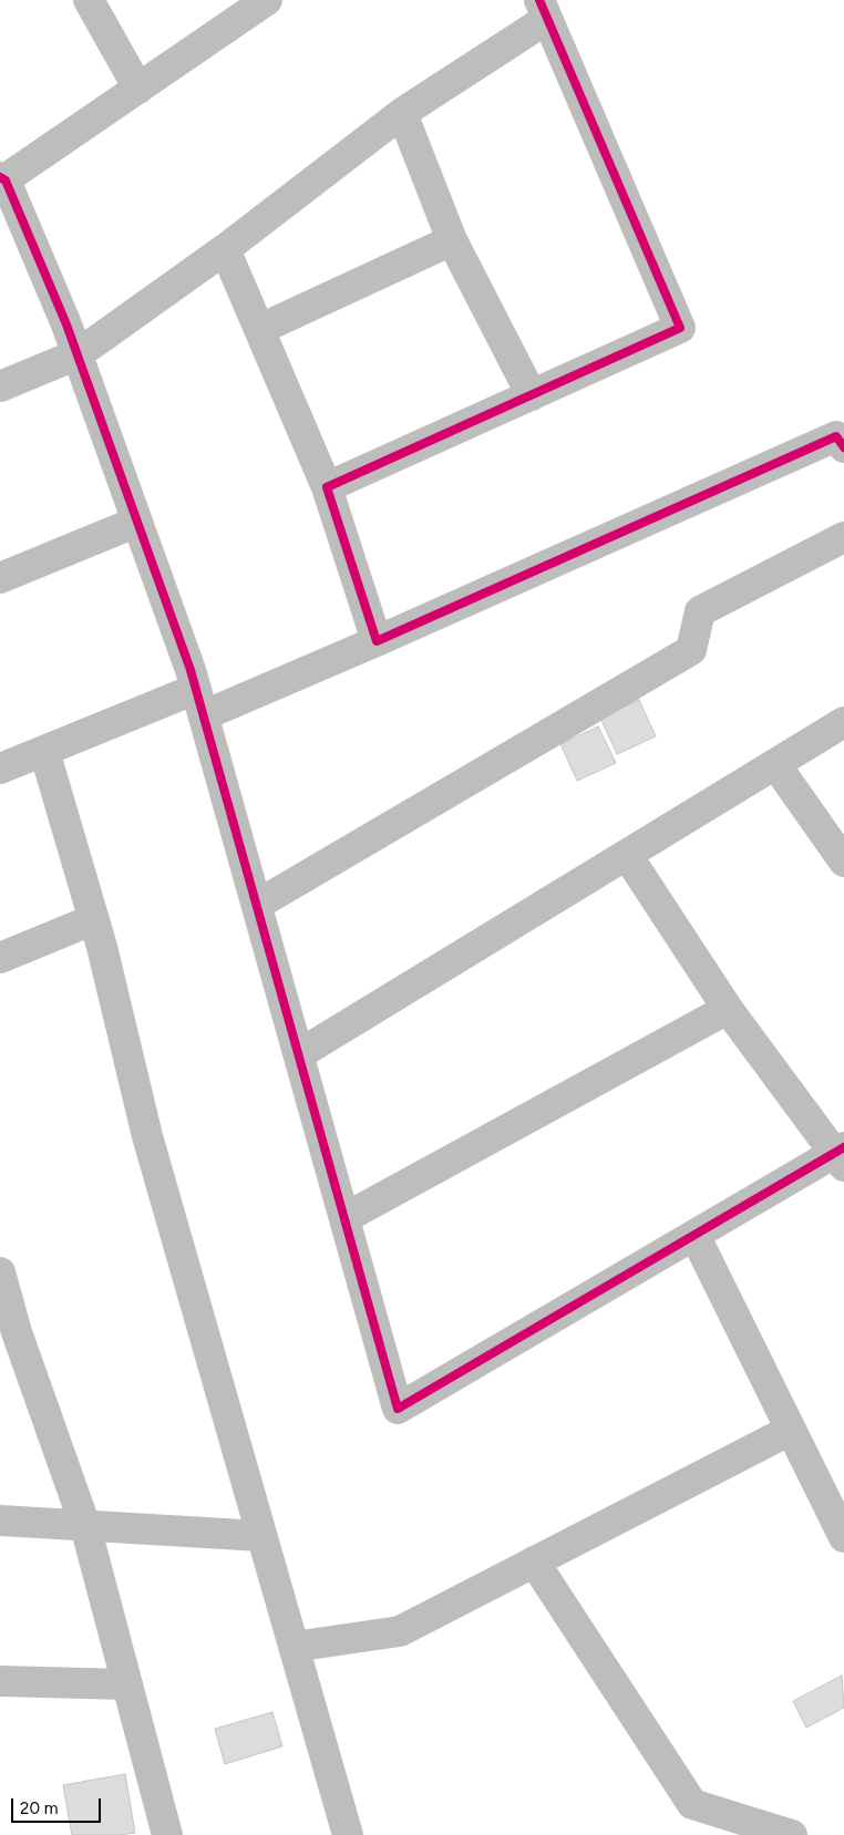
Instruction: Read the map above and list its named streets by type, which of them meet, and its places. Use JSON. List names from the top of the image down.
{
  "scale_bar": "20 m"
}
